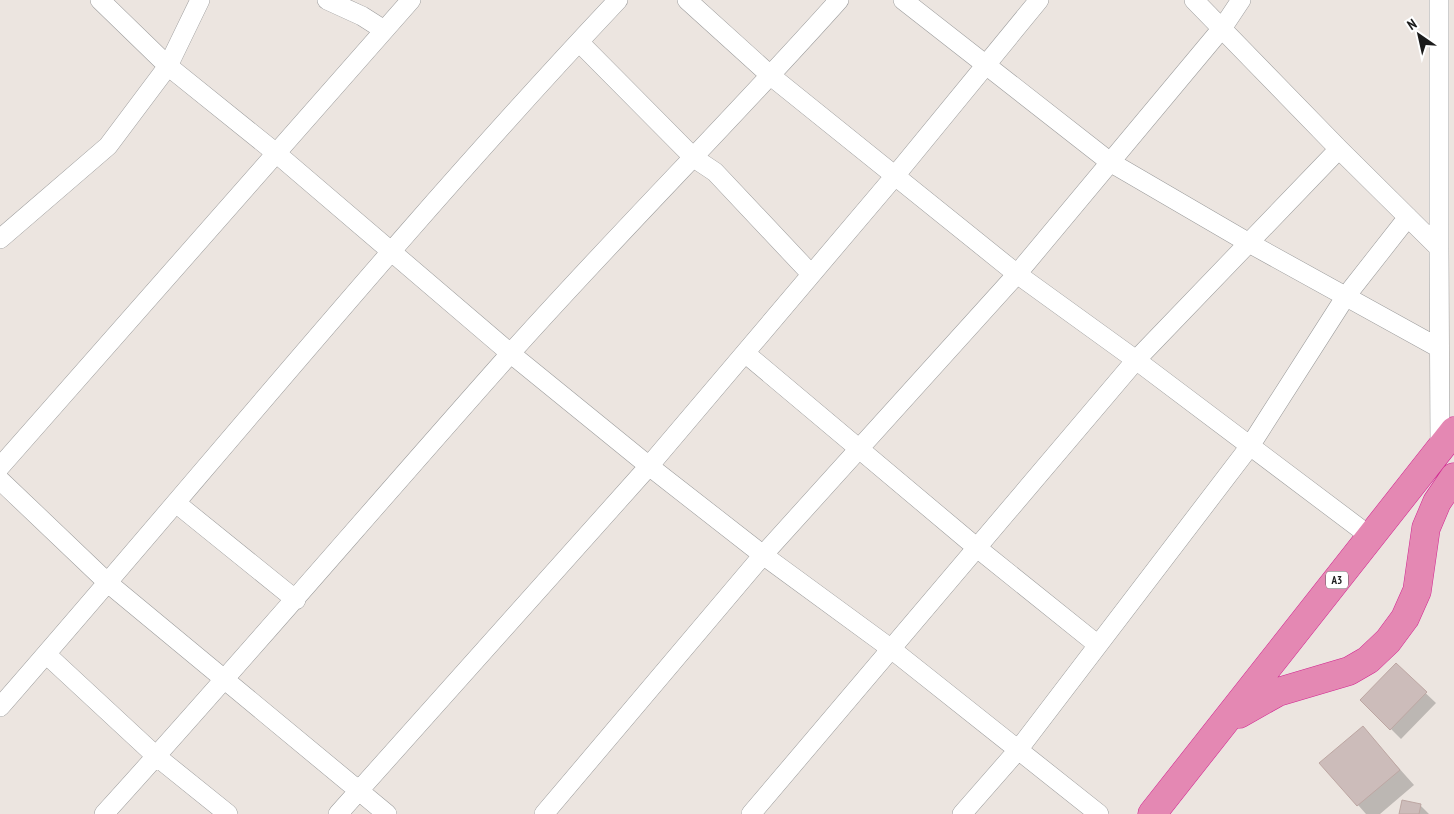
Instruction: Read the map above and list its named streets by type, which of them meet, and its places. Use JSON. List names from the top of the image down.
{
  "streets": {
    "highway": ["A3"]
  },
  "north": "top left"
}
